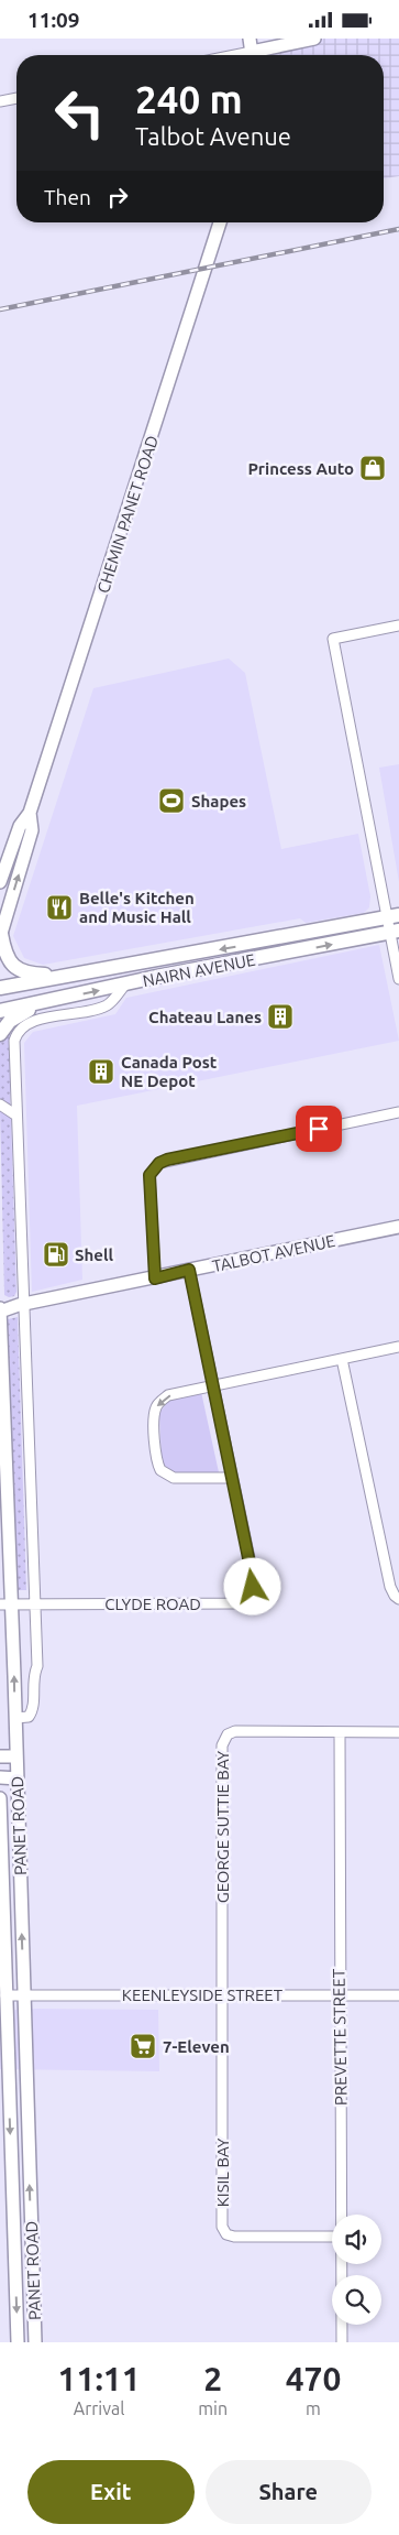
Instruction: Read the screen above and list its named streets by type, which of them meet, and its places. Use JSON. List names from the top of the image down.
{
  "streets": {
    "main road": ["NAIRN AVENUE"],
    "street": [
      "CHEMIN PANET ROAD",
      "TALBOT AVENUE",
      "CLYDE ROAD",
      "PANET ROAD",
      "GEORGE SUTTIE BAY",
      "KEENLEYSIDE STREET",
      "PREVETTE STREET",
      "KISIL BAY"
    ]
  },
  "crossings": [
    ["TALBOT AVENUE", "CLYDE ROAD"],
    ["TALBOT AVENUE", "PANET ROAD"],
    ["CLYDE ROAD", "PANET ROAD"],
    ["PANET ROAD", "KEENLEYSIDE STREET"],
    ["GEORGE SUTTIE BAY", "KEENLEYSIDE STREET"],
    ["GEORGE SUTTIE BAY", "PREVETTE STREET"],
    ["GEORGE SUTTIE BAY", "KISIL BAY"],
    ["KEENLEYSIDE STREET", "PREVETTE STREET"],
    ["KEENLEYSIDE STREET", "KISIL BAY"]
  ],
  "places": {
    "shop": ["Princess Auto"],
    "sports": ["Shapes"],
    "restaurant": ["Belle's Kitchen and Music Hall"],
    "building": ["Chateau Lanes", "Canada Post NE Depot"],
    "fuel station": ["Shell"],
    "supermarket": ["7-Eleven"]
  },
  "page": {
    "status": "11:09",
    "turn": ["240 m", "Talbot Avenue"],
    "then": "Then",
    "eta": [
      "11:11",
      "Arrival",
      "2",
      "min",
      "470",
      "m"
    ],
    "buttons": ["Exit", "Share"]
  }
}
